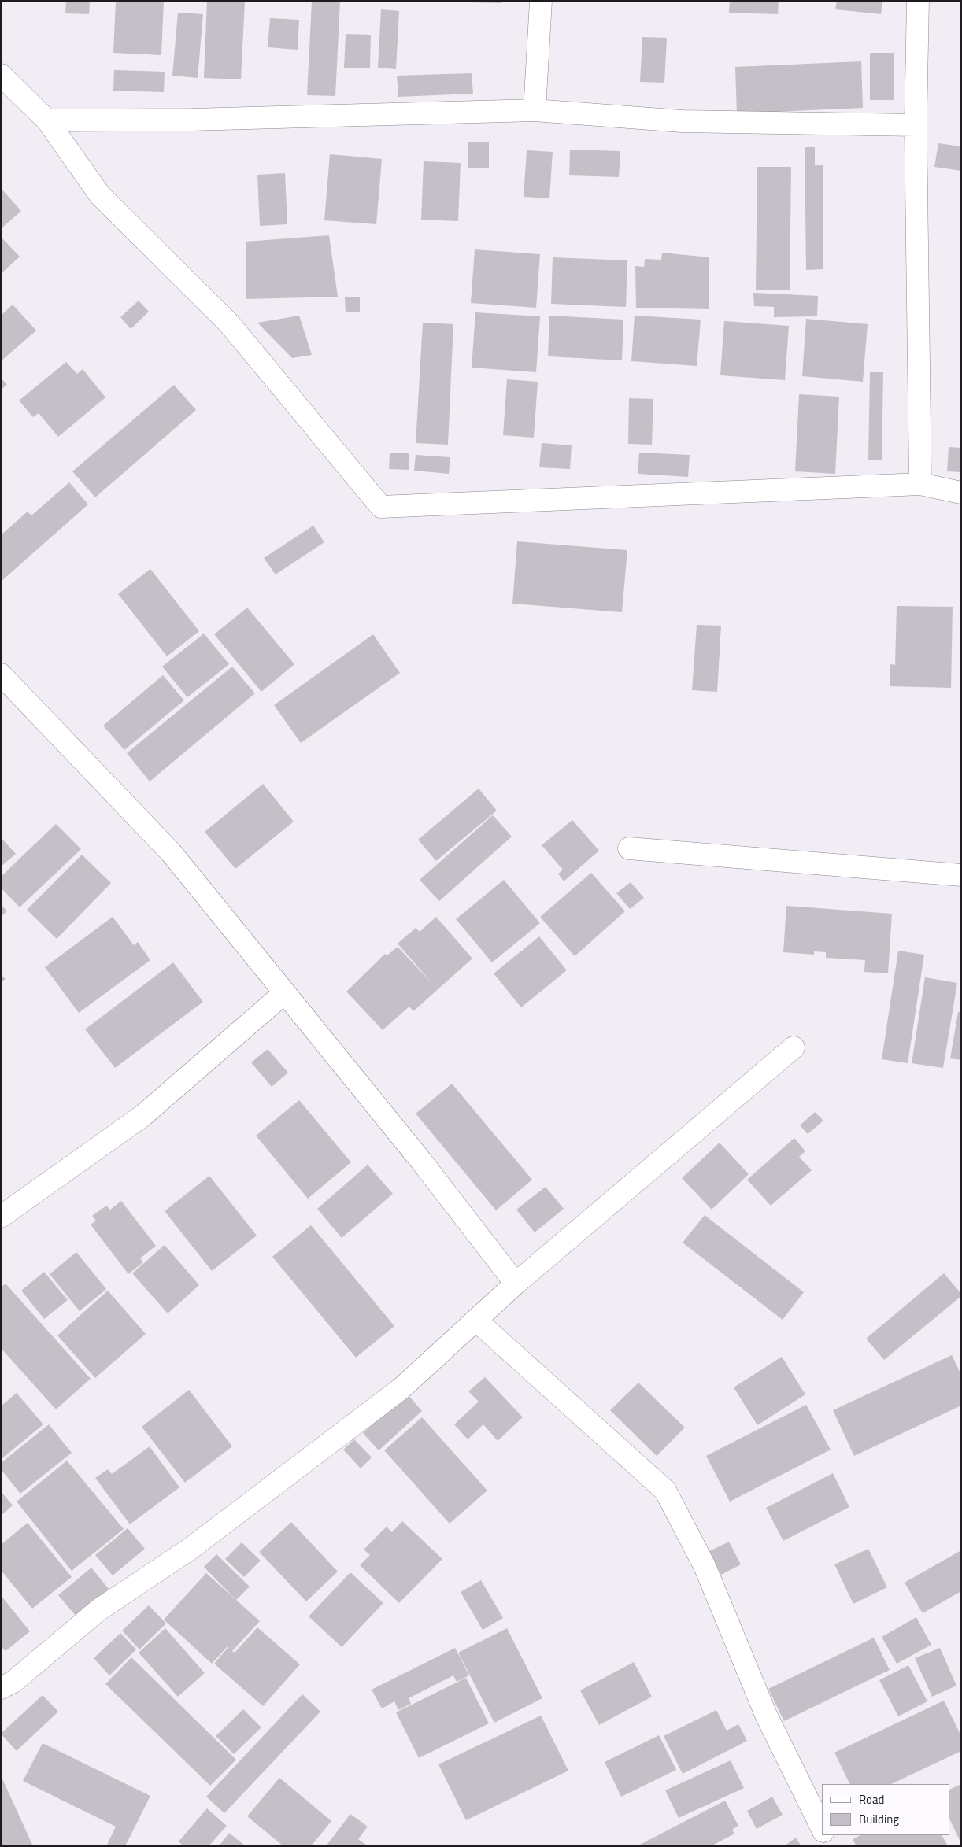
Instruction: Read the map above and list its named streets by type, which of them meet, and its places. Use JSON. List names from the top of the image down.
{
  "legend": ["Road", "Building"]
}
